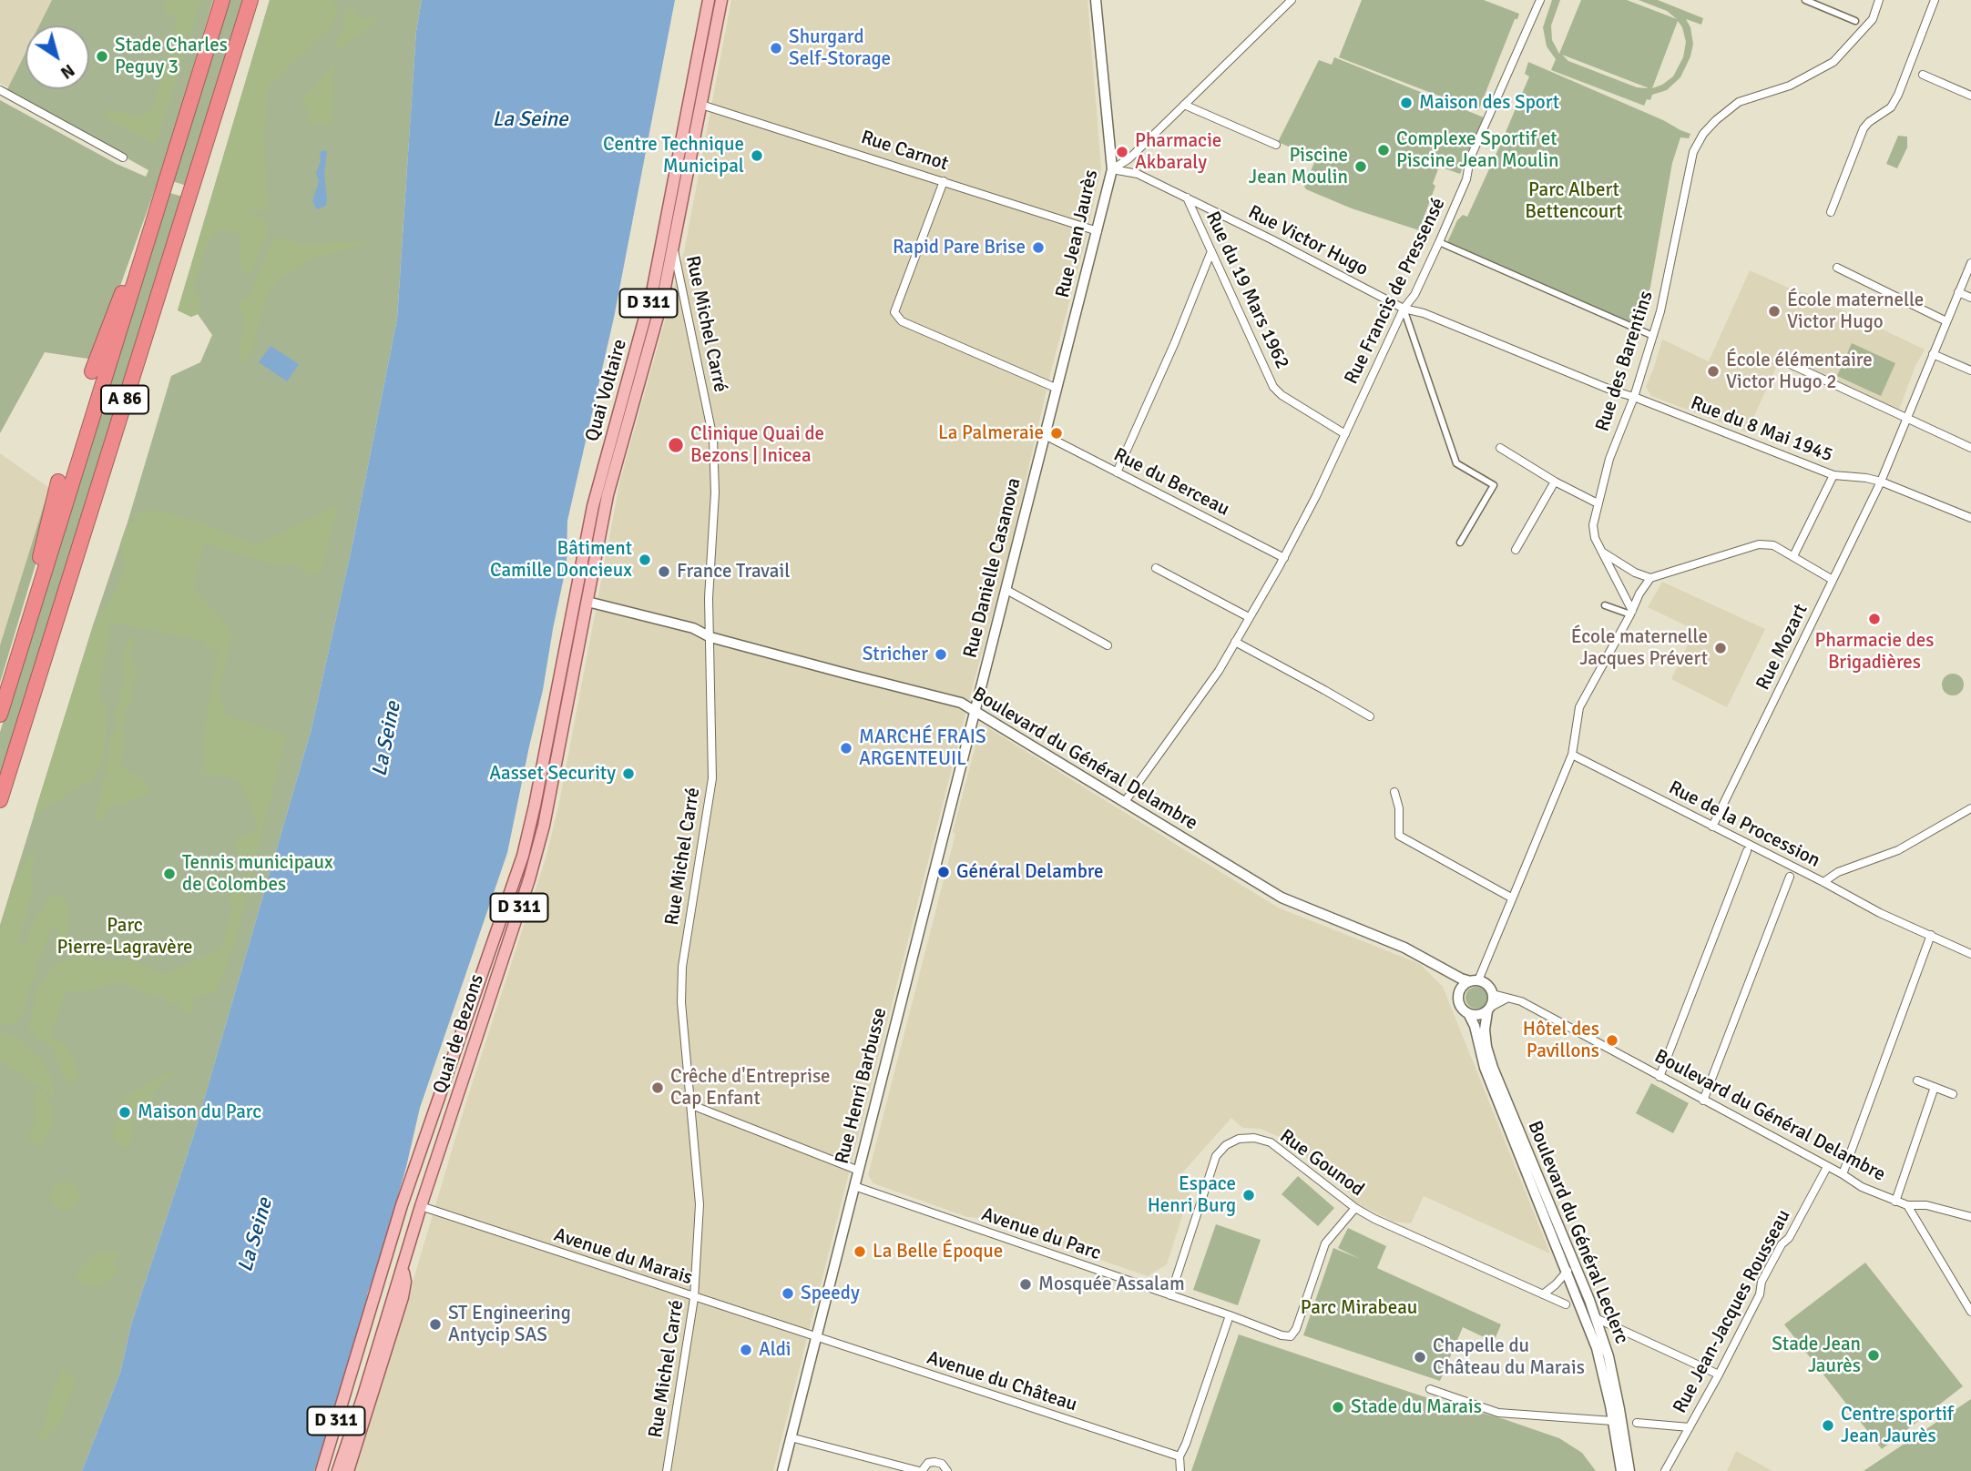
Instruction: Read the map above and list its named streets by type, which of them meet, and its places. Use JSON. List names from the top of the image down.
{
  "streets": {
    "highway": ["A 86"],
    "main road": ["D 311", "Quai Voltaire", "Quai de Bezons"],
    "street": [
      "Rue Carnot",
      "Rue Jean Jaurès",
      "Rue Victor Hugo",
      "Rue du 19 Mars 1962",
      "Rue Francis de Pressensé",
      "Rue Michel Carré",
      "Rue des Barentins",
      "Rue du 8 Mai 1945",
      "Rue du Berceau",
      "Rue Danielle Casanova",
      "Rue Mozart",
      "Boulevard du Général Delambre",
      "Rue de la Procession",
      "Rue Henri Barbusse",
      "Rue Gounod",
      "Boulevard du Général Leclerc",
      "Avenue du Parc",
      "Avenue du Marais",
      "Rue Jean-Jacques Rousseau",
      "Avenue du Château"
    ]
  },
  "crossings": [
    ["Rue Carnot", "Rue Jean Jaurès"],
    ["Rue Carnot", "Quai Voltaire"],
    ["Rue Jean Jaurès", "Rue Victor Hugo"],
    ["Rue Jean Jaurès", "Rue du Berceau"],
    ["Rue Jean Jaurès", "Rue Danielle Casanova"],
    ["Rue Victor Hugo", "Rue du 19 Mars 1962"],
    ["Rue Victor Hugo", "Rue Francis de Pressensé"],
    ["Rue Victor Hugo", "Rue des Barentins"],
    ["Rue Victor Hugo", "Rue du 8 Mai 1945"],
    ["Rue du 19 Mars 1962", "Rue Francis de Pressensé"],
    ["Rue Francis de Pressensé", "Rue du Berceau"],
    ["Rue Francis de Pressensé", "Boulevard du Général Delambre"],
    ["D 311", "Quai de Bezons"],
    ["Rue Michel Carré", "Quai Voltaire"],
    ["Rue Michel Carré", "Boulevard du Général Delambre"],
    ["Rue Michel Carré", "Avenue du Marais"],
    ["Rue des Barentins", "Rue du 8 Mai 1945"],
    ["Quai Voltaire", "Boulevard du Général Delambre"],
    ["Quai Voltaire", "Quai de Bezons"],
    ["Rue du 8 Mai 1945", "Rue Mozart"],
    ["Rue du Berceau", "Rue Danielle Casanova"],
    ["Rue Danielle Casanova", "Boulevard du Général Delambre"],
    ["Rue Danielle Casanova", "Rue Henri Barbusse"],
    ["Rue Mozart", "Rue de la Procession"],
    ["Boulevard du Général Delambre", "Quai de Bezons"],
    ["Boulevard du Général Delambre", "Rue Henri Barbusse"],
    ["Boulevard du Général Delambre", "Boulevard du Général Leclerc"],
    ["Boulevard du Général Delambre", "Rue Jean-Jacques Rousseau"],
    ["Quai de Bezons", "Avenue du Marais"],
    ["Rue Henri Barbusse", "Avenue du Parc"],
    ["Rue Henri Barbusse", "Avenue du Marais"],
    ["Rue Henri Barbusse", "Avenue du Château"],
    ["Rue Gounod", "Avenue du Parc"],
    ["Avenue du Marais", "Avenue du Château"]
  ],
  "water": ["La Seine"],
  "parks": ["Parc Albert Bettencourt", "Parc Pierre-Lagravère", "Parc Mirabeau"],
  "places": [
    "Shurgard Self-Storage",
    "Stade Charles Peguy 3",
    "Maison des Sport",
    "Complexe Sportif et Piscine Jean Moulin",
    "Pharmacie Akbaraly",
    "Centre Technique Municipal",
    "Piscine Jean Moulin",
    "Rapid Pare Brise",
    "École maternelle Victor Hugo",
    "École élémentaire Victor Hugo 2",
    "La Palmeraie",
    "Clinique Quai de Bezons | Inicea",
    "Bâtiment Camille Doncieux",
    "France Travail",
    "Pharmacie des Brigadières",
    "École maternelle Jacques Prévert",
    "Stricher",
    "MARCHÉ FRAIS ARGENTEUIL",
    "Aasset Security",
    "Général Delambre",
    "Tennis municipaux de Colombes",
    "Hôtel des Pavillons",
    "Crêche d'Entreprise Cap Enfant",
    "Maison du Parc",
    "Espace Henri Burg",
    "La Belle Époque",
    "Mosquée Assalam",
    "Speedy",
    "ST Engineering Antycip SAS",
    "Aldi",
    "Stade Jean Jaurès",
    "Chapelle du Château du Marais",
    "Stade du Marais",
    "Centre sportif Jean Jaurès"
  ],
  "north": "bottom right"
}
